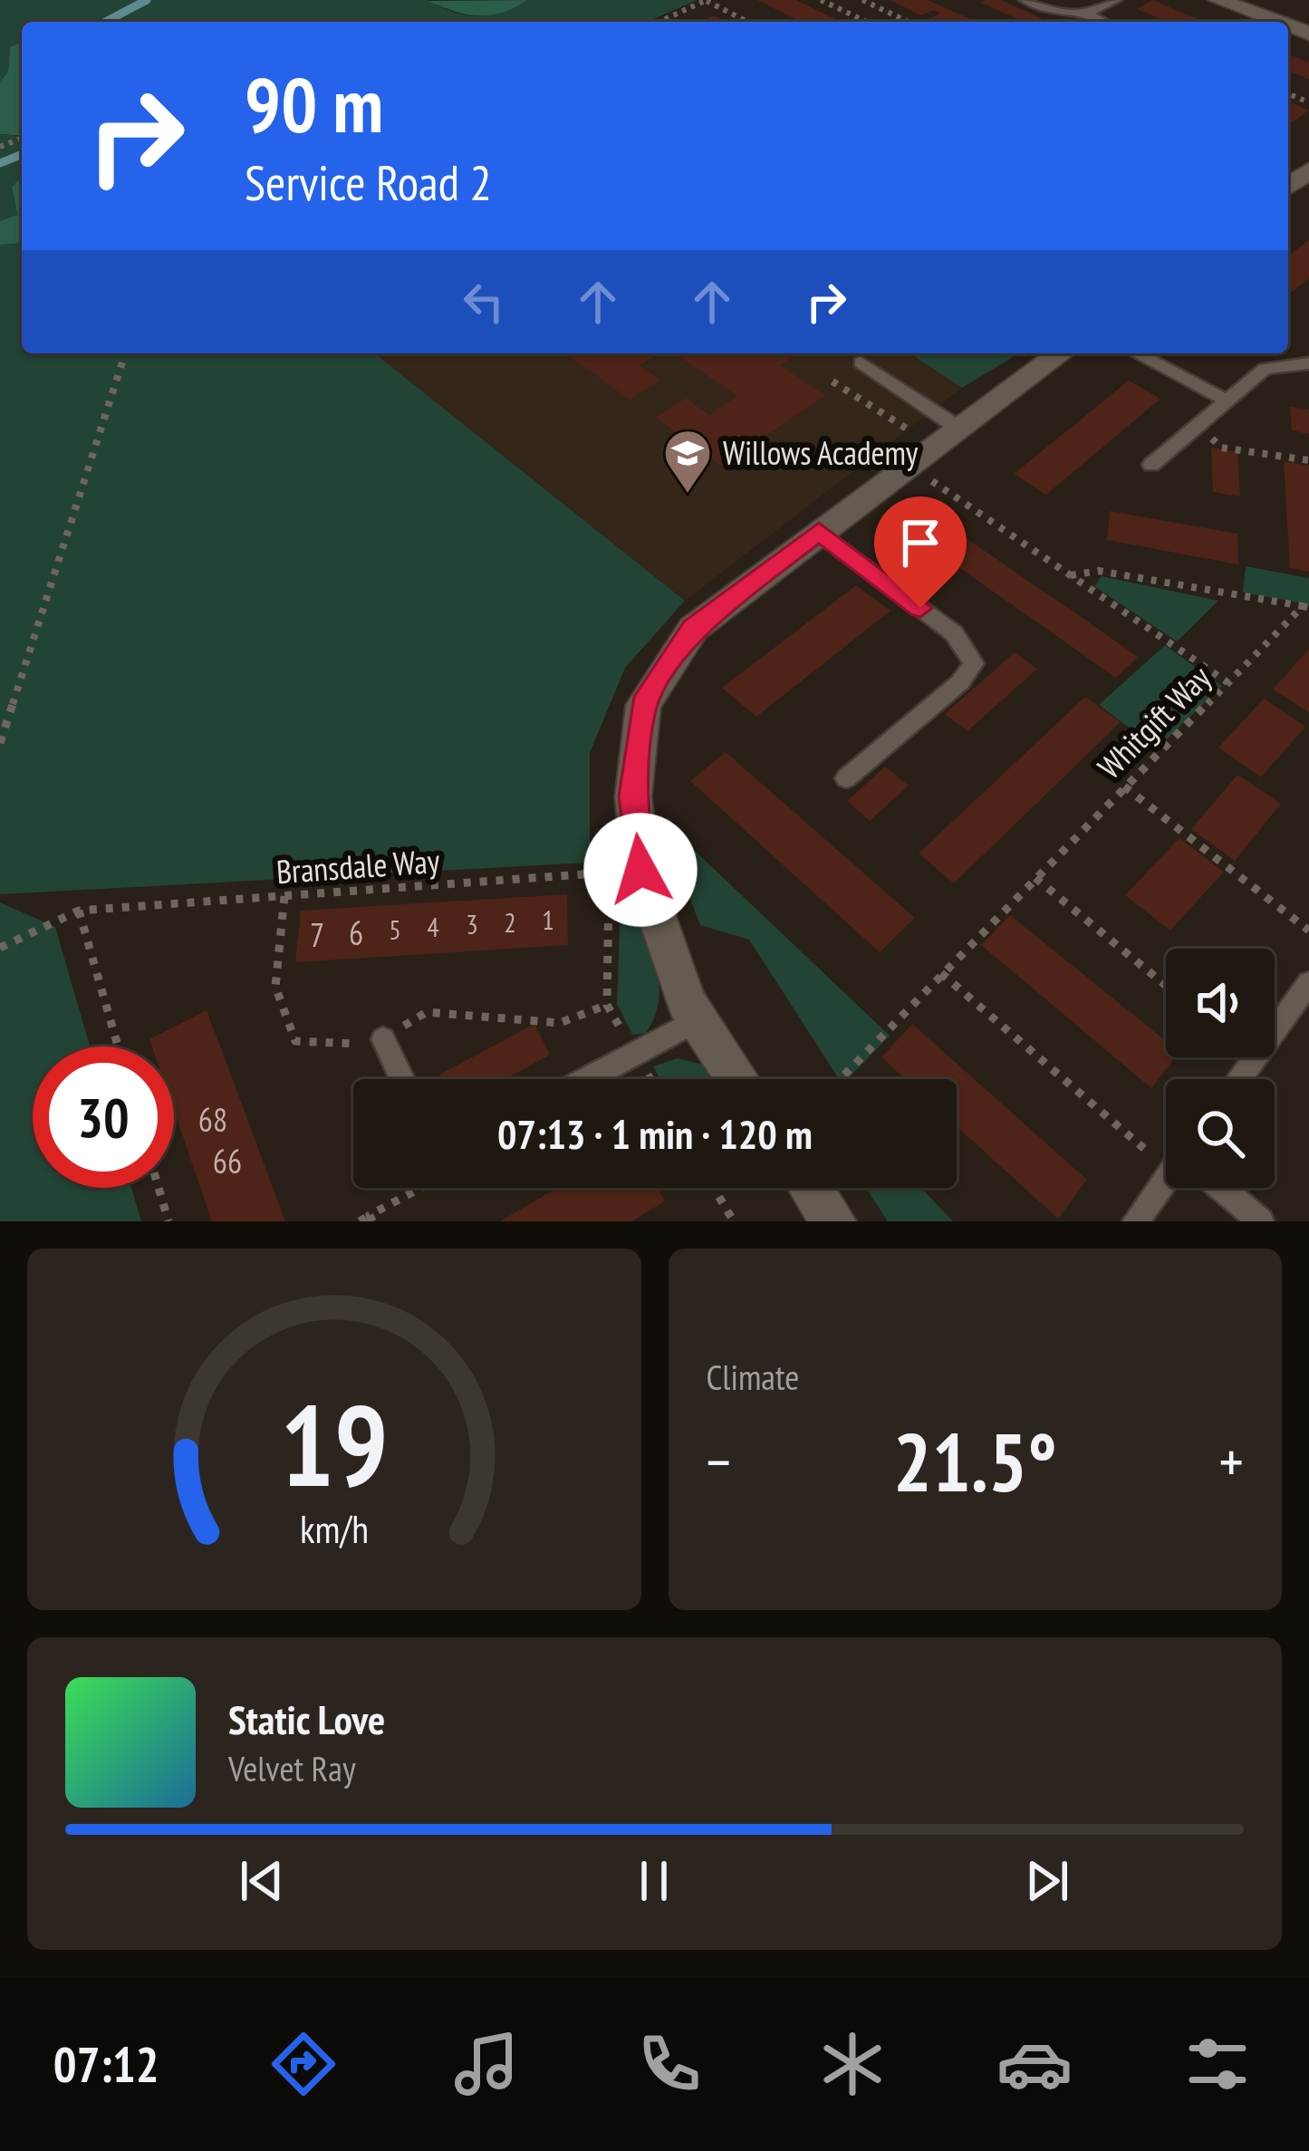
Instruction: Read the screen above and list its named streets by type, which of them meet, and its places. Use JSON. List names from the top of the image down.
{
  "streets": {
    "path": ["Whitgift Way", "Bransdale Way"]
  },
  "places": {
    "school or university": ["Willows Academy"]
  },
  "house_numbers": [
    "1",
    "2",
    "3",
    "4",
    "5",
    "6",
    "7",
    "68",
    "66"
  ],
  "page": {
    "turn": ["90 m", "Service Road 2"],
    "limit": "30",
    "trip": "07:13 · 1 min · 120 m",
    "tile": "Climate",
    "heat": ["−", "21.5°", "+"],
    "song": ["Static Love", "Velvet Ray"],
    "tabs": "07:12",
    "gauge": ["19", "km/h"]
  }
}
